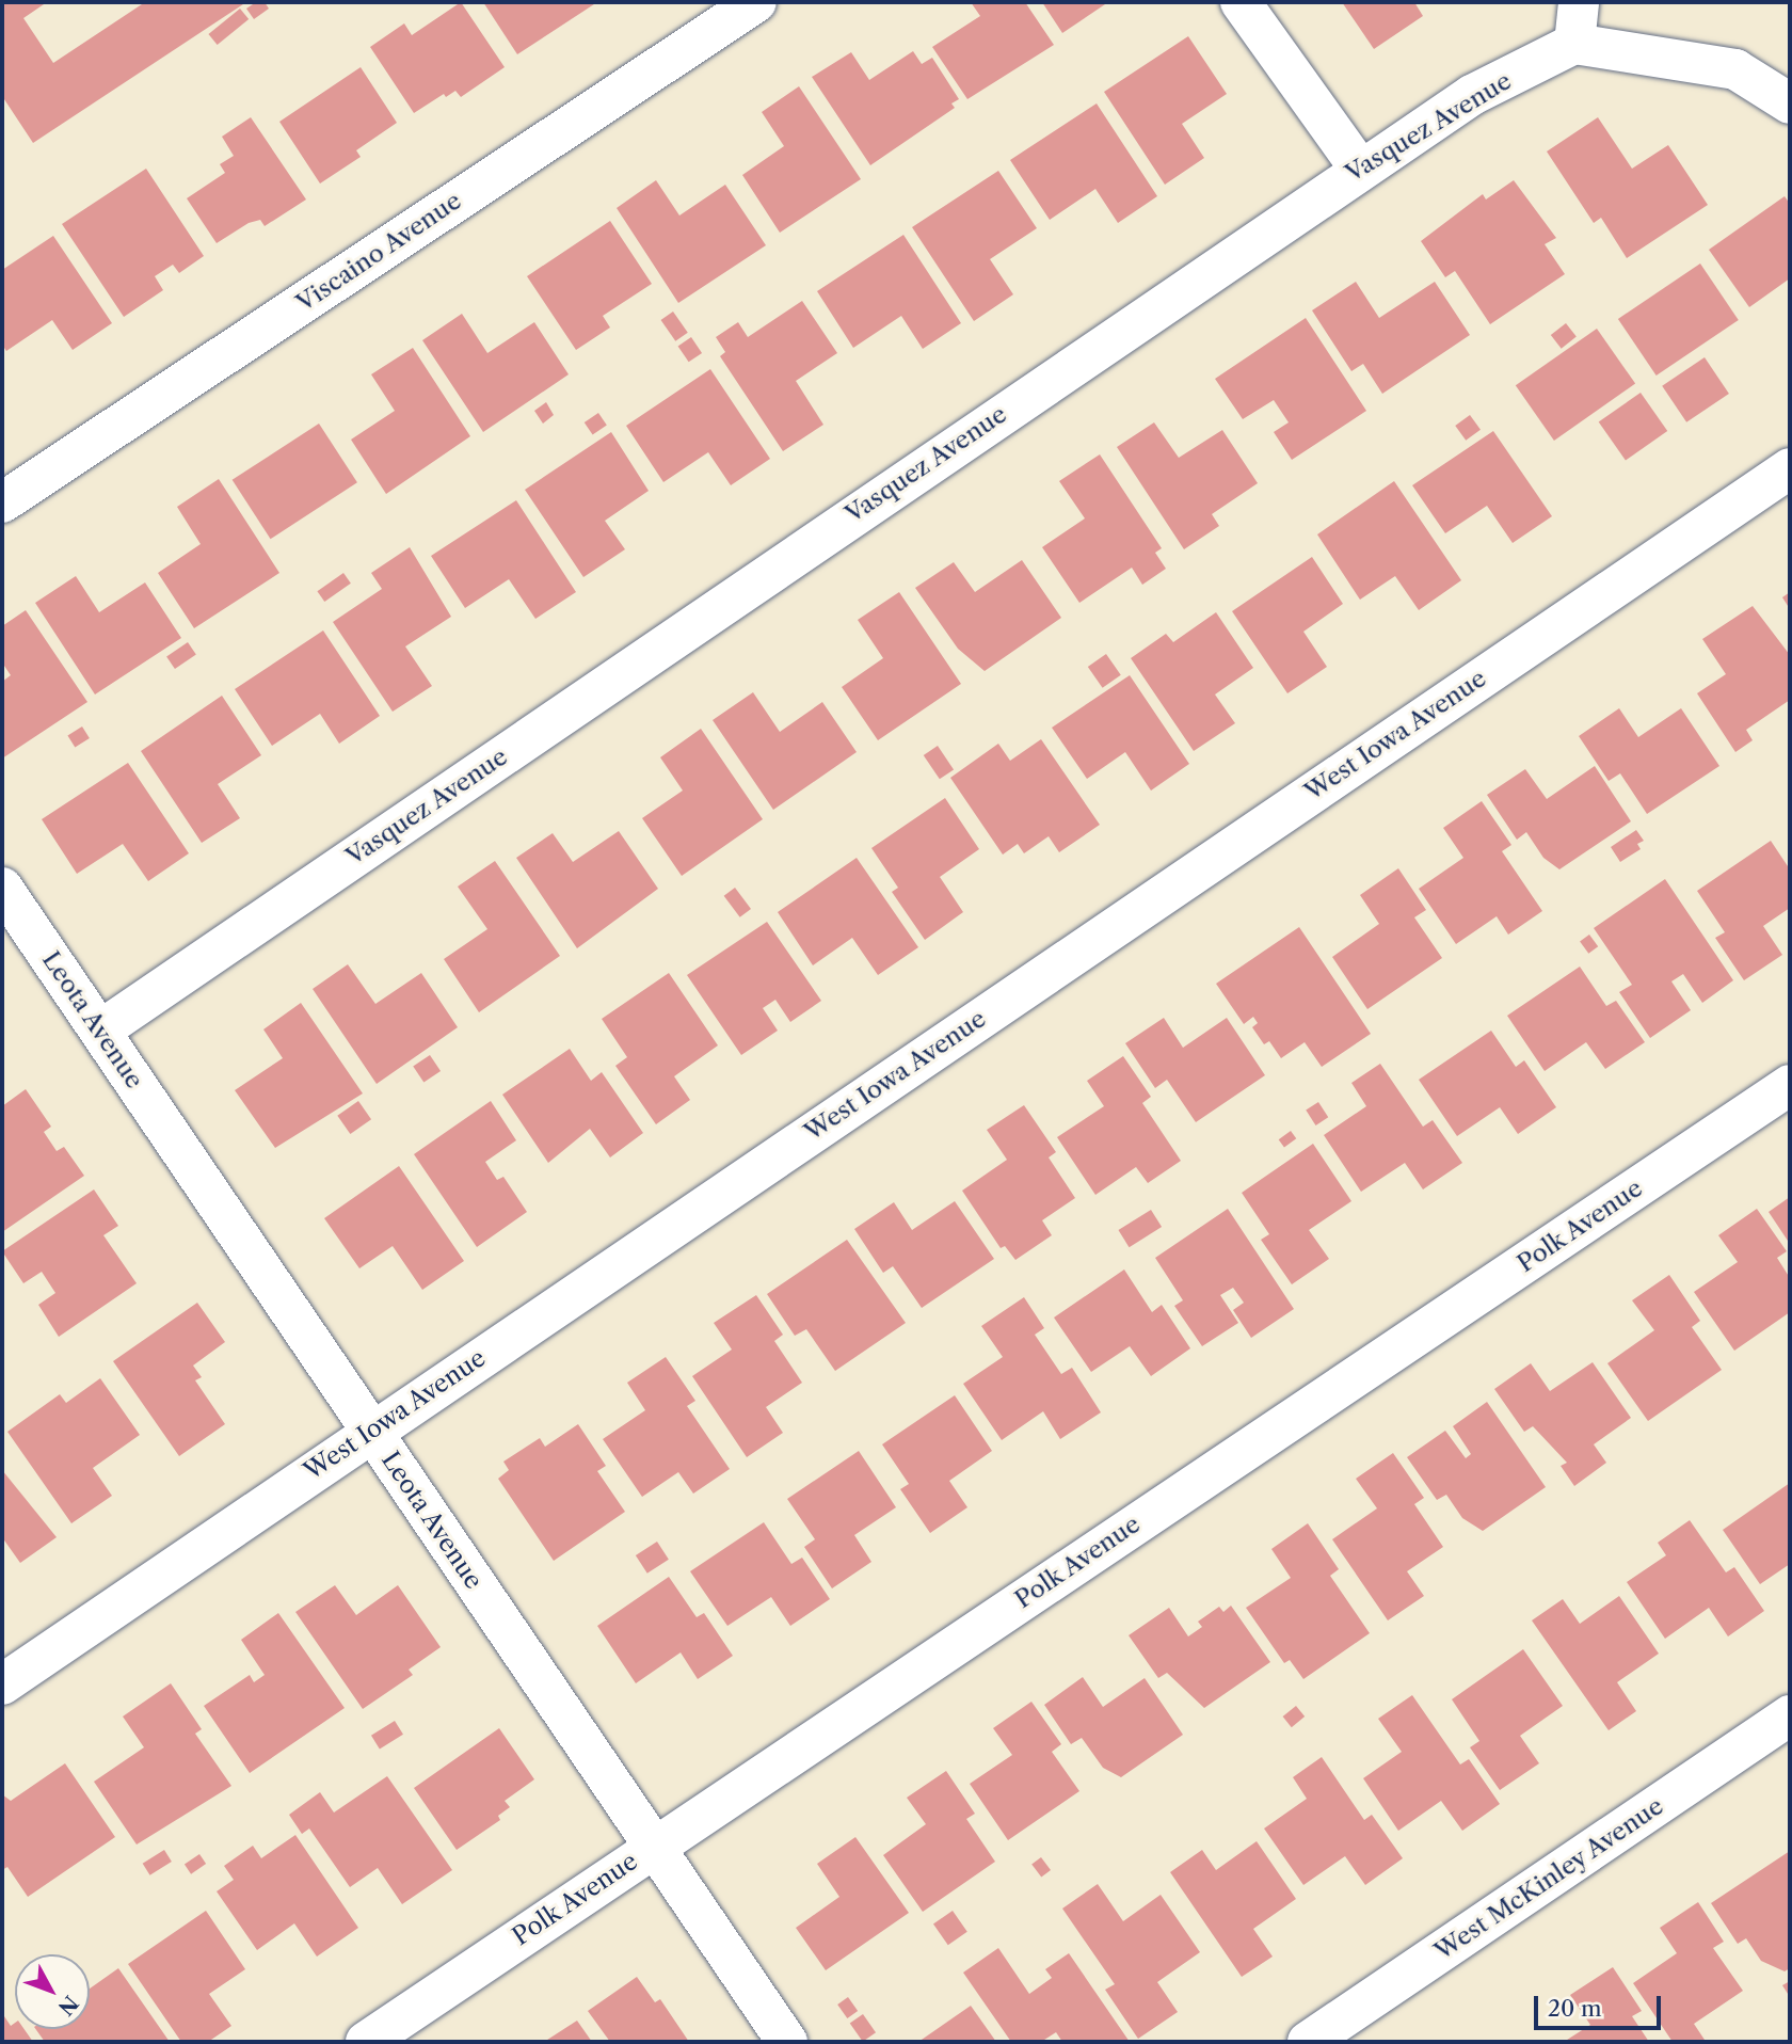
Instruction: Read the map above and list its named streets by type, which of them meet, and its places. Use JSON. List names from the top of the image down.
{
  "streets": {
    "street": [
      "Vasquez Avenue",
      "Viscaino Avenue",
      "West Iowa Avenue",
      "Leota Avenue",
      "Polk Avenue",
      "West McKinley Avenue"
    ]
  },
  "crossings": [
    ["Vasquez Avenue", "Leota Avenue"],
    ["West Iowa Avenue", "Leota Avenue"],
    ["Leota Avenue", "Polk Avenue"]
  ],
  "scale_bar": "20 m",
  "north": "bottom right"
}
